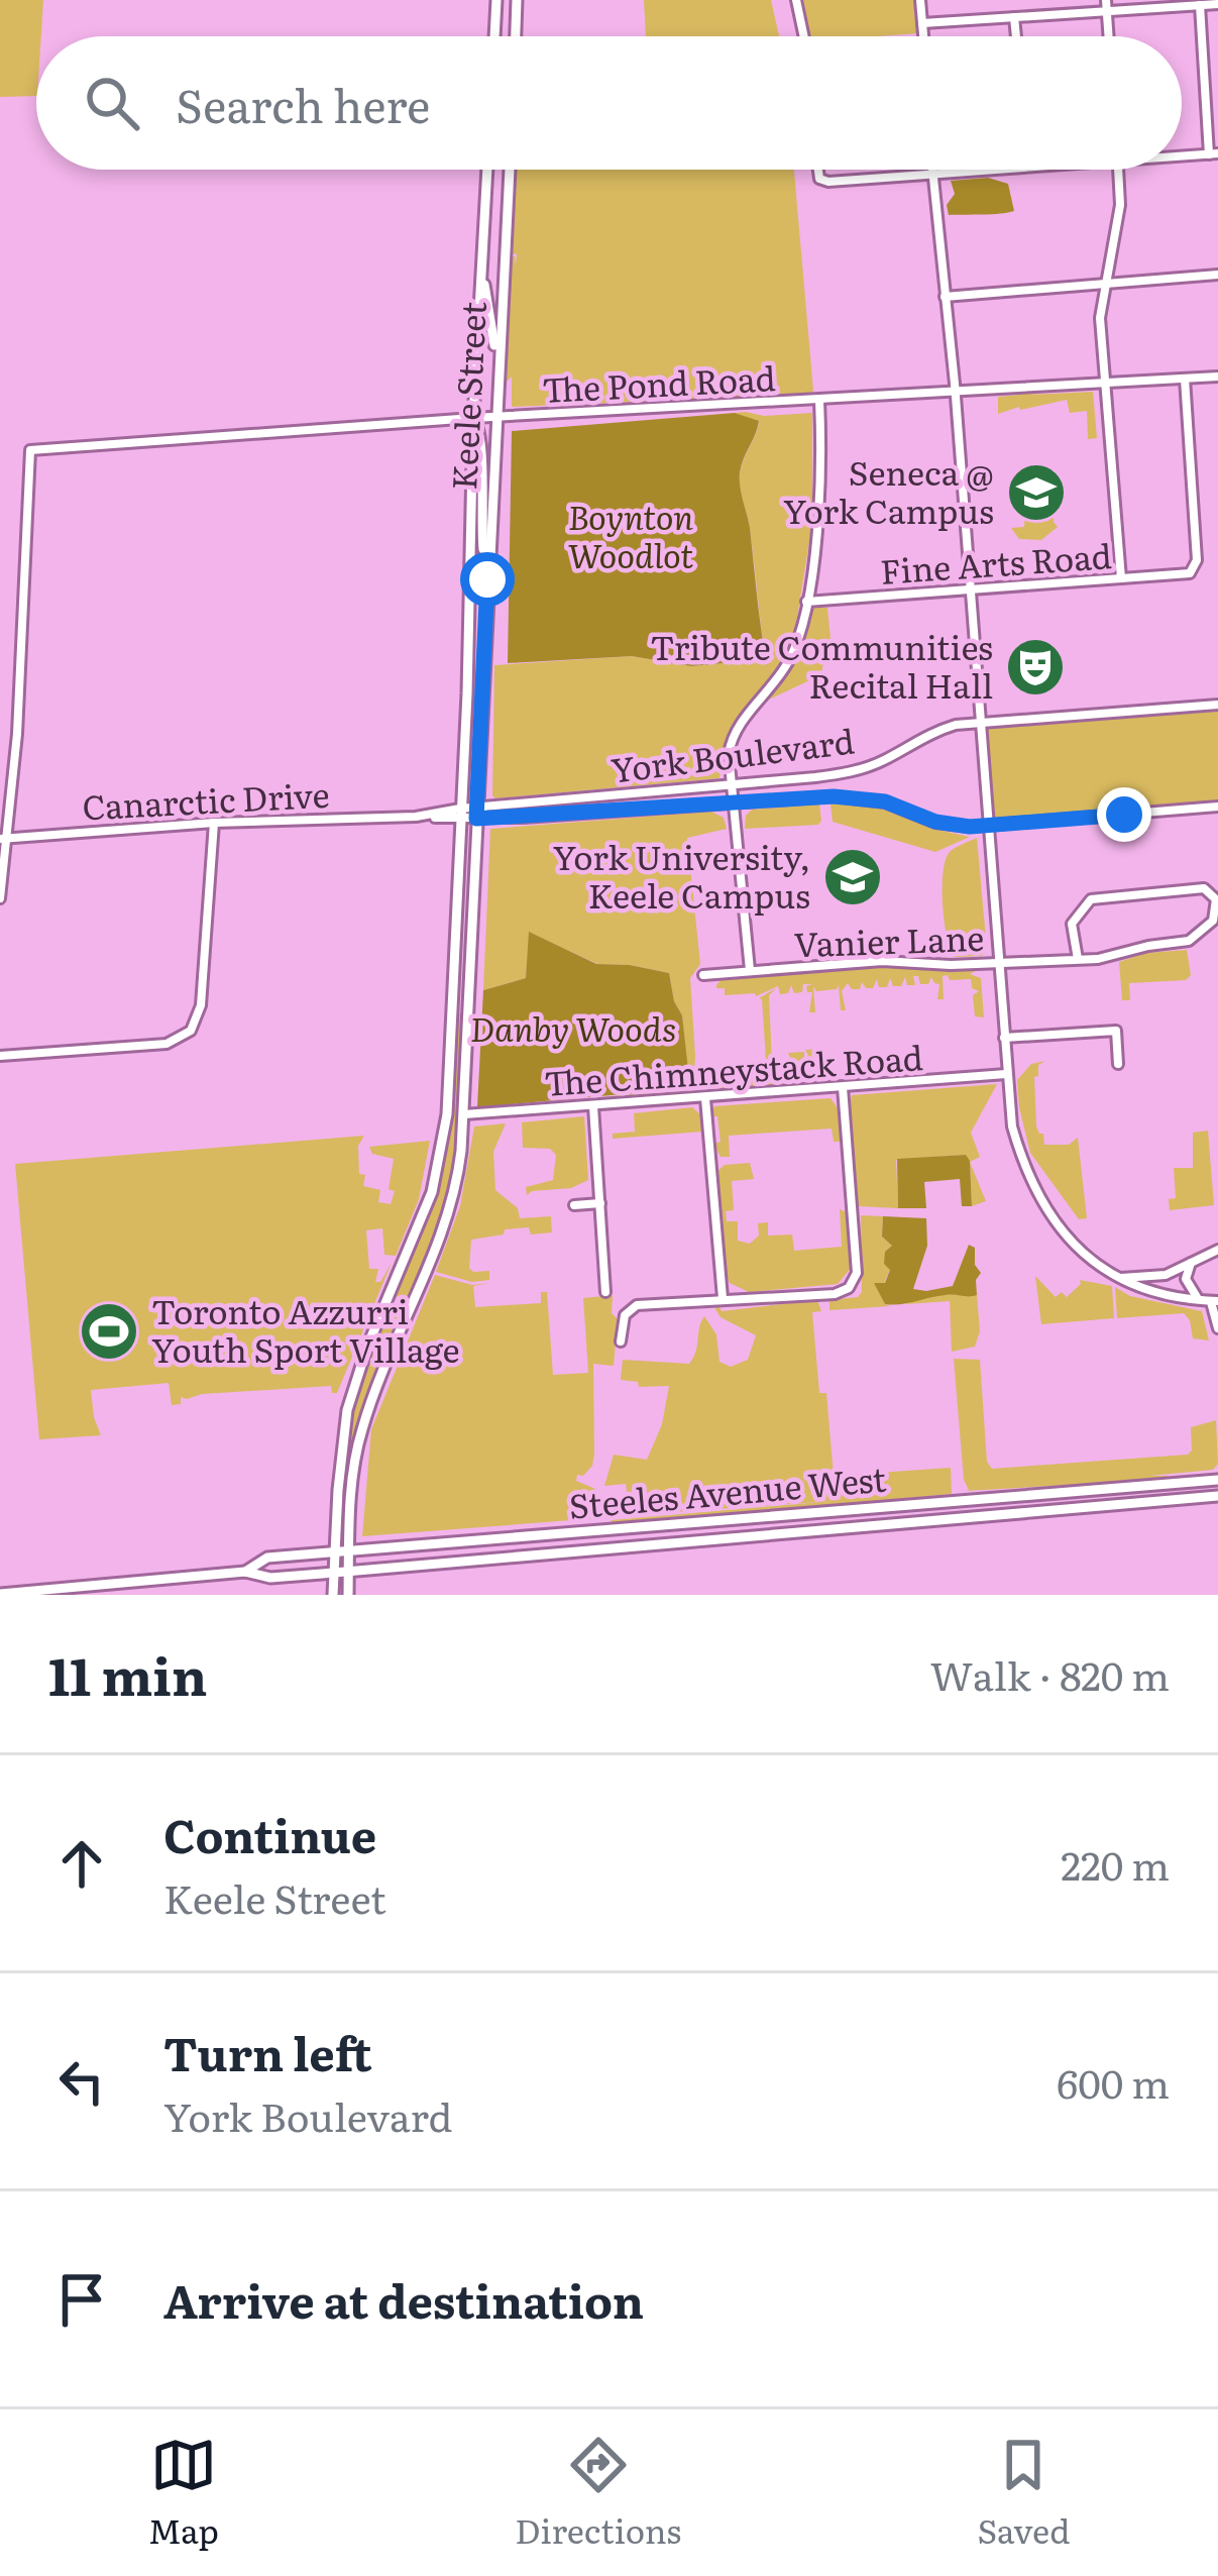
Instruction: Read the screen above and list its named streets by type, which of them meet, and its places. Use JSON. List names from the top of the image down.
{
  "streets": {
    "main road": ["Keele Street", "Steeles Avenue West"],
    "street": [
      "The Pond Road",
      "Fine Arts Road",
      "York Boulevard",
      "Canarctic Drive",
      "Vanier Lane",
      "The Chimneystack Road"
    ]
  },
  "crossings": [
    ["The Pond Road", "Keele Street"],
    ["The Pond Road", "Fine Arts Road"],
    ["The Pond Road", "Canarctic Drive"],
    ["Keele Street", "York Boulevard"],
    ["Keele Street", "Canarctic Drive"],
    ["Keele Street", "The Chimneystack Road"],
    ["Keele Street", "Steeles Avenue West"],
    ["York Boulevard", "Canarctic Drive"]
  ],
  "parks": ["Boynton Woodlot", "Danby Woods"],
  "places": {
    "school or university": ["Seneca @ York Campus", "York University, Keele Campus"],
    "theatre": ["Tribute Communities Recital Hall"],
    "sports": ["Toronto Azzurri Youth Sport Village"]
  },
  "page": {
    "search": "Search here",
    "heading": ["11 min", "Walk · 820 m"],
    "list": [
      ["Continue", "Keele Street", "220 m"],
      ["Turn left", "York Boulevard", "600 m"],
      "Arrive at destination"
    ],
    "nav": ["Map", "Directions", "Saved"]
  }
}
